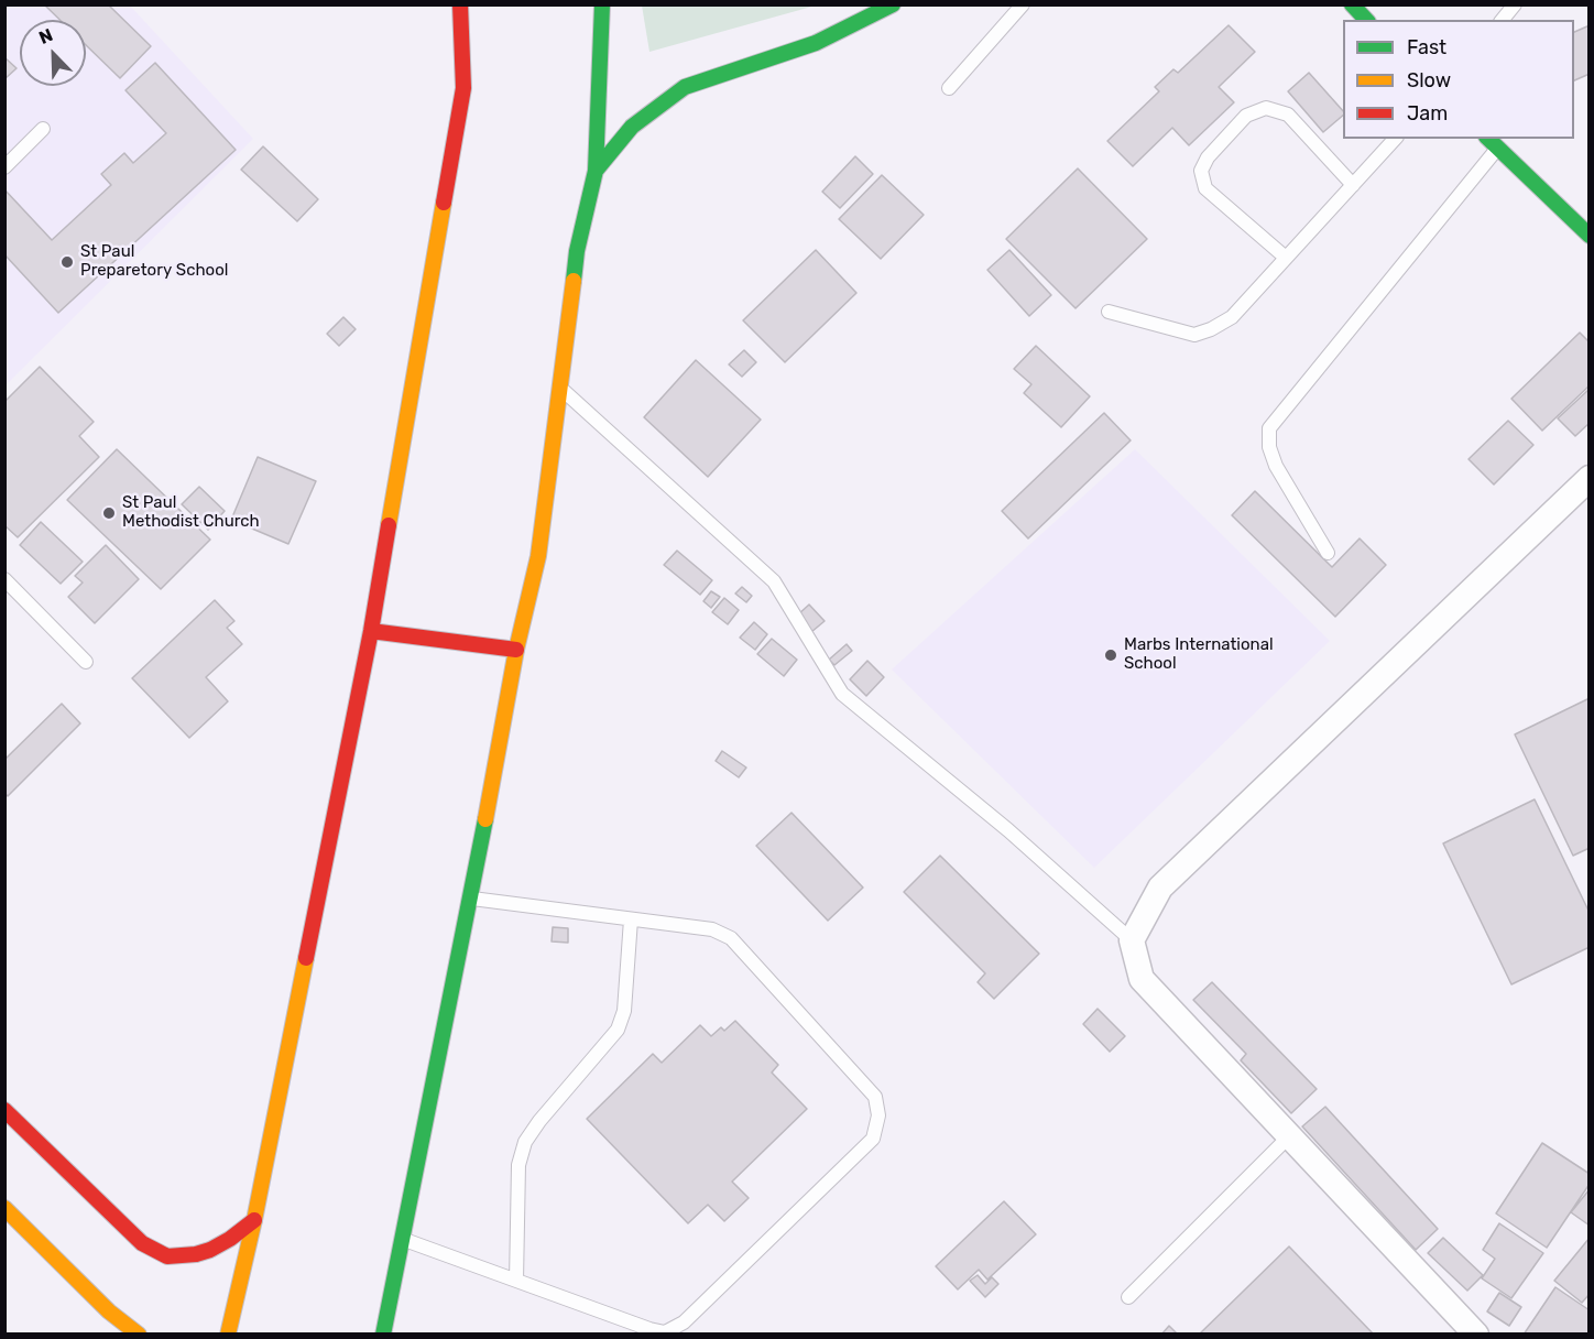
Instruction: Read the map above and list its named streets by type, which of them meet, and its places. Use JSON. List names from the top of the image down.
{
  "places": ["St Paul Preparetory School", "St Paul Methodist Church", "Marbs International School"],
  "legend": ["Fast", "Slow", "Jam"],
  "north": "top left"
}
